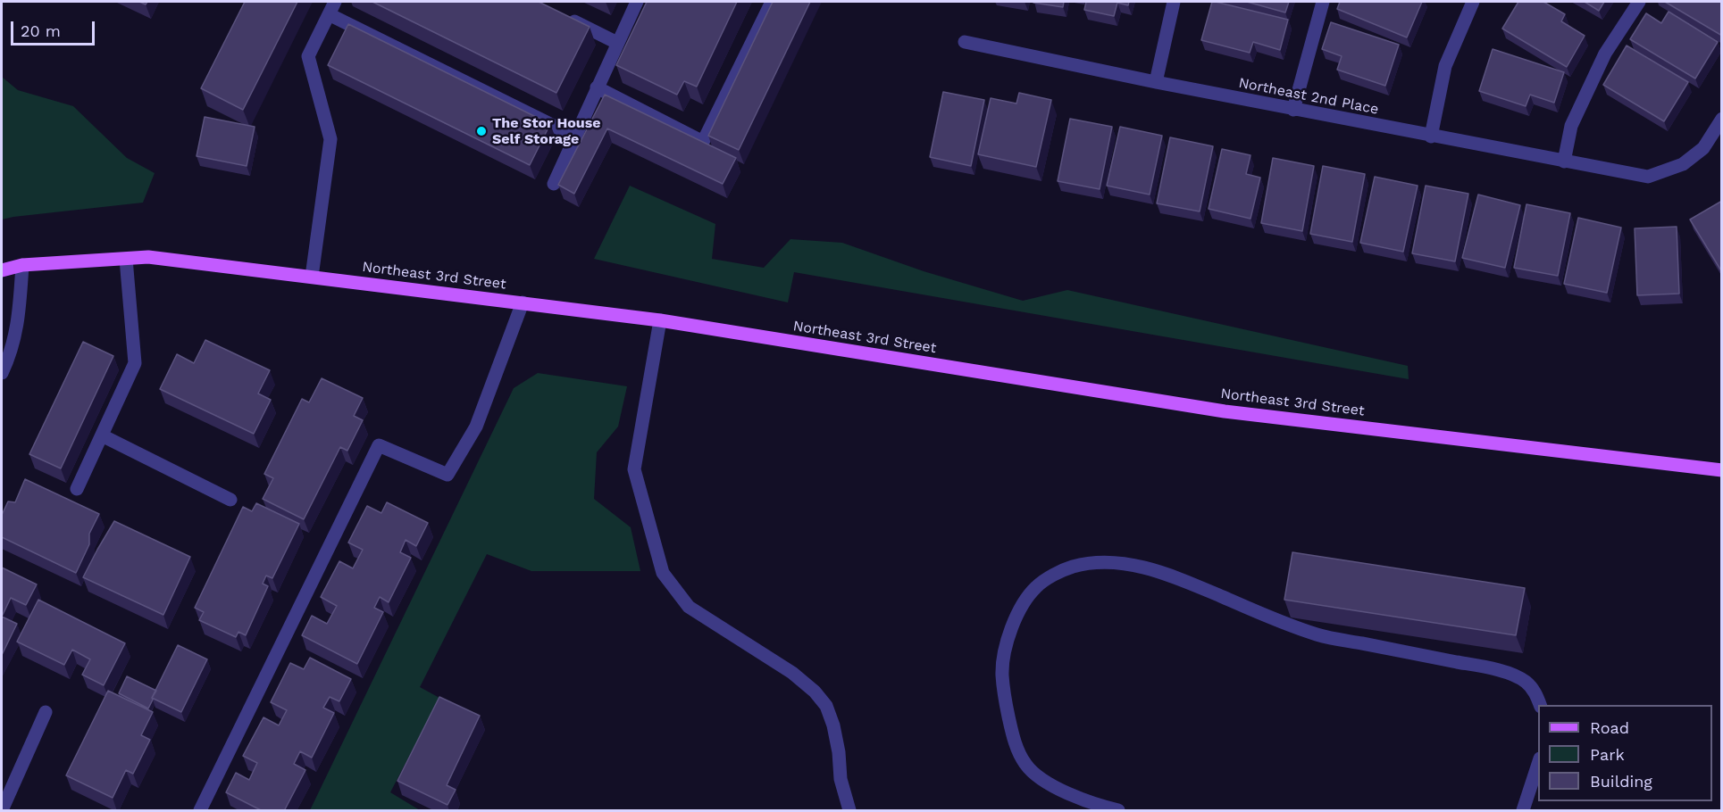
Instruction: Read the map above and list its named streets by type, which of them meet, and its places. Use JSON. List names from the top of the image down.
{
  "streets": {
    "main road": ["Northeast 3rd Street"],
    "street": ["Northeast 2nd Place"]
  },
  "places": ["The Stor House Self Storage"],
  "legend": ["Road", "Park", "Building"],
  "scale_bar": "20 m"
}
